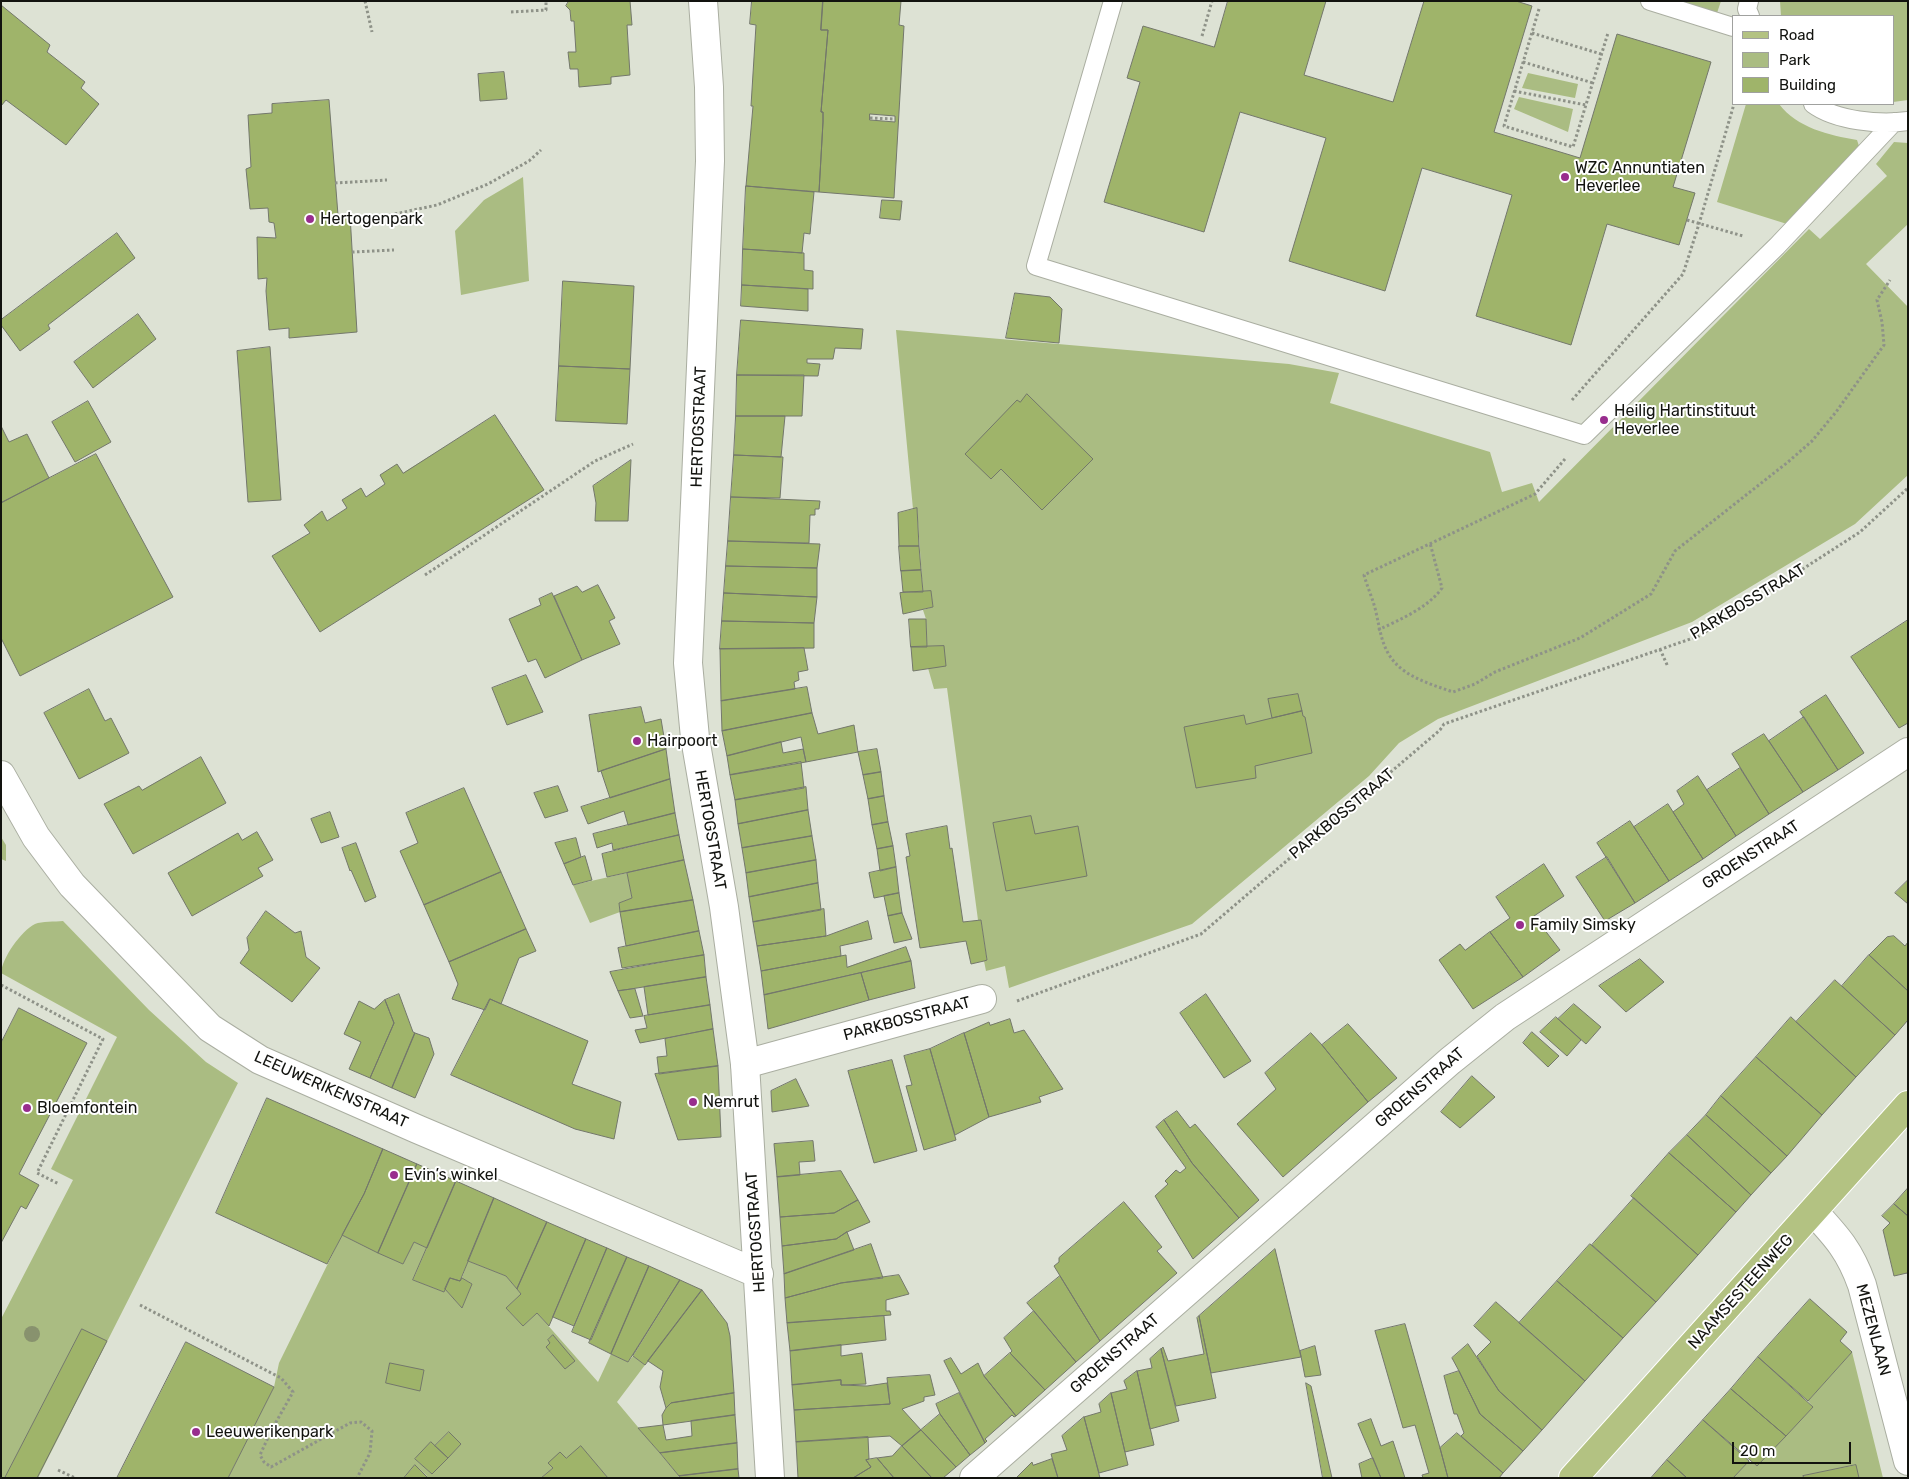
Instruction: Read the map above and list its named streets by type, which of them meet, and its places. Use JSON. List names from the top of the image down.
{
  "streets": {
    "main road": ["NAAMSESTEENWEG"],
    "street": [
      "HERTOGSTRAAT",
      "PARKBOSSTRAAT",
      "GROENSTRAAT",
      "LEEUWERIKENSTRAAT",
      "MEZENLAAN"
    ]
  },
  "crossings": [
    ["HERTOGSTRAAT", "PARKBOSSTRAAT"],
    ["HERTOGSTRAAT", "LEEUWERIKENSTRAAT"],
    ["NAAMSESTEENWEG", "MEZENLAAN"]
  ],
  "places": [
    "WZC Annuntiaten Heverlee",
    "Hertogenpark",
    "Heilig Hartinstituut Heverlee",
    "Hairpoort",
    "Family Simsky",
    "Nemrut",
    "Bloemfontein",
    "Evin’s winkel",
    "Leeuwerikenpark"
  ],
  "legend": ["Road", "Park", "Building"],
  "scale_bar": "20 m"
}
